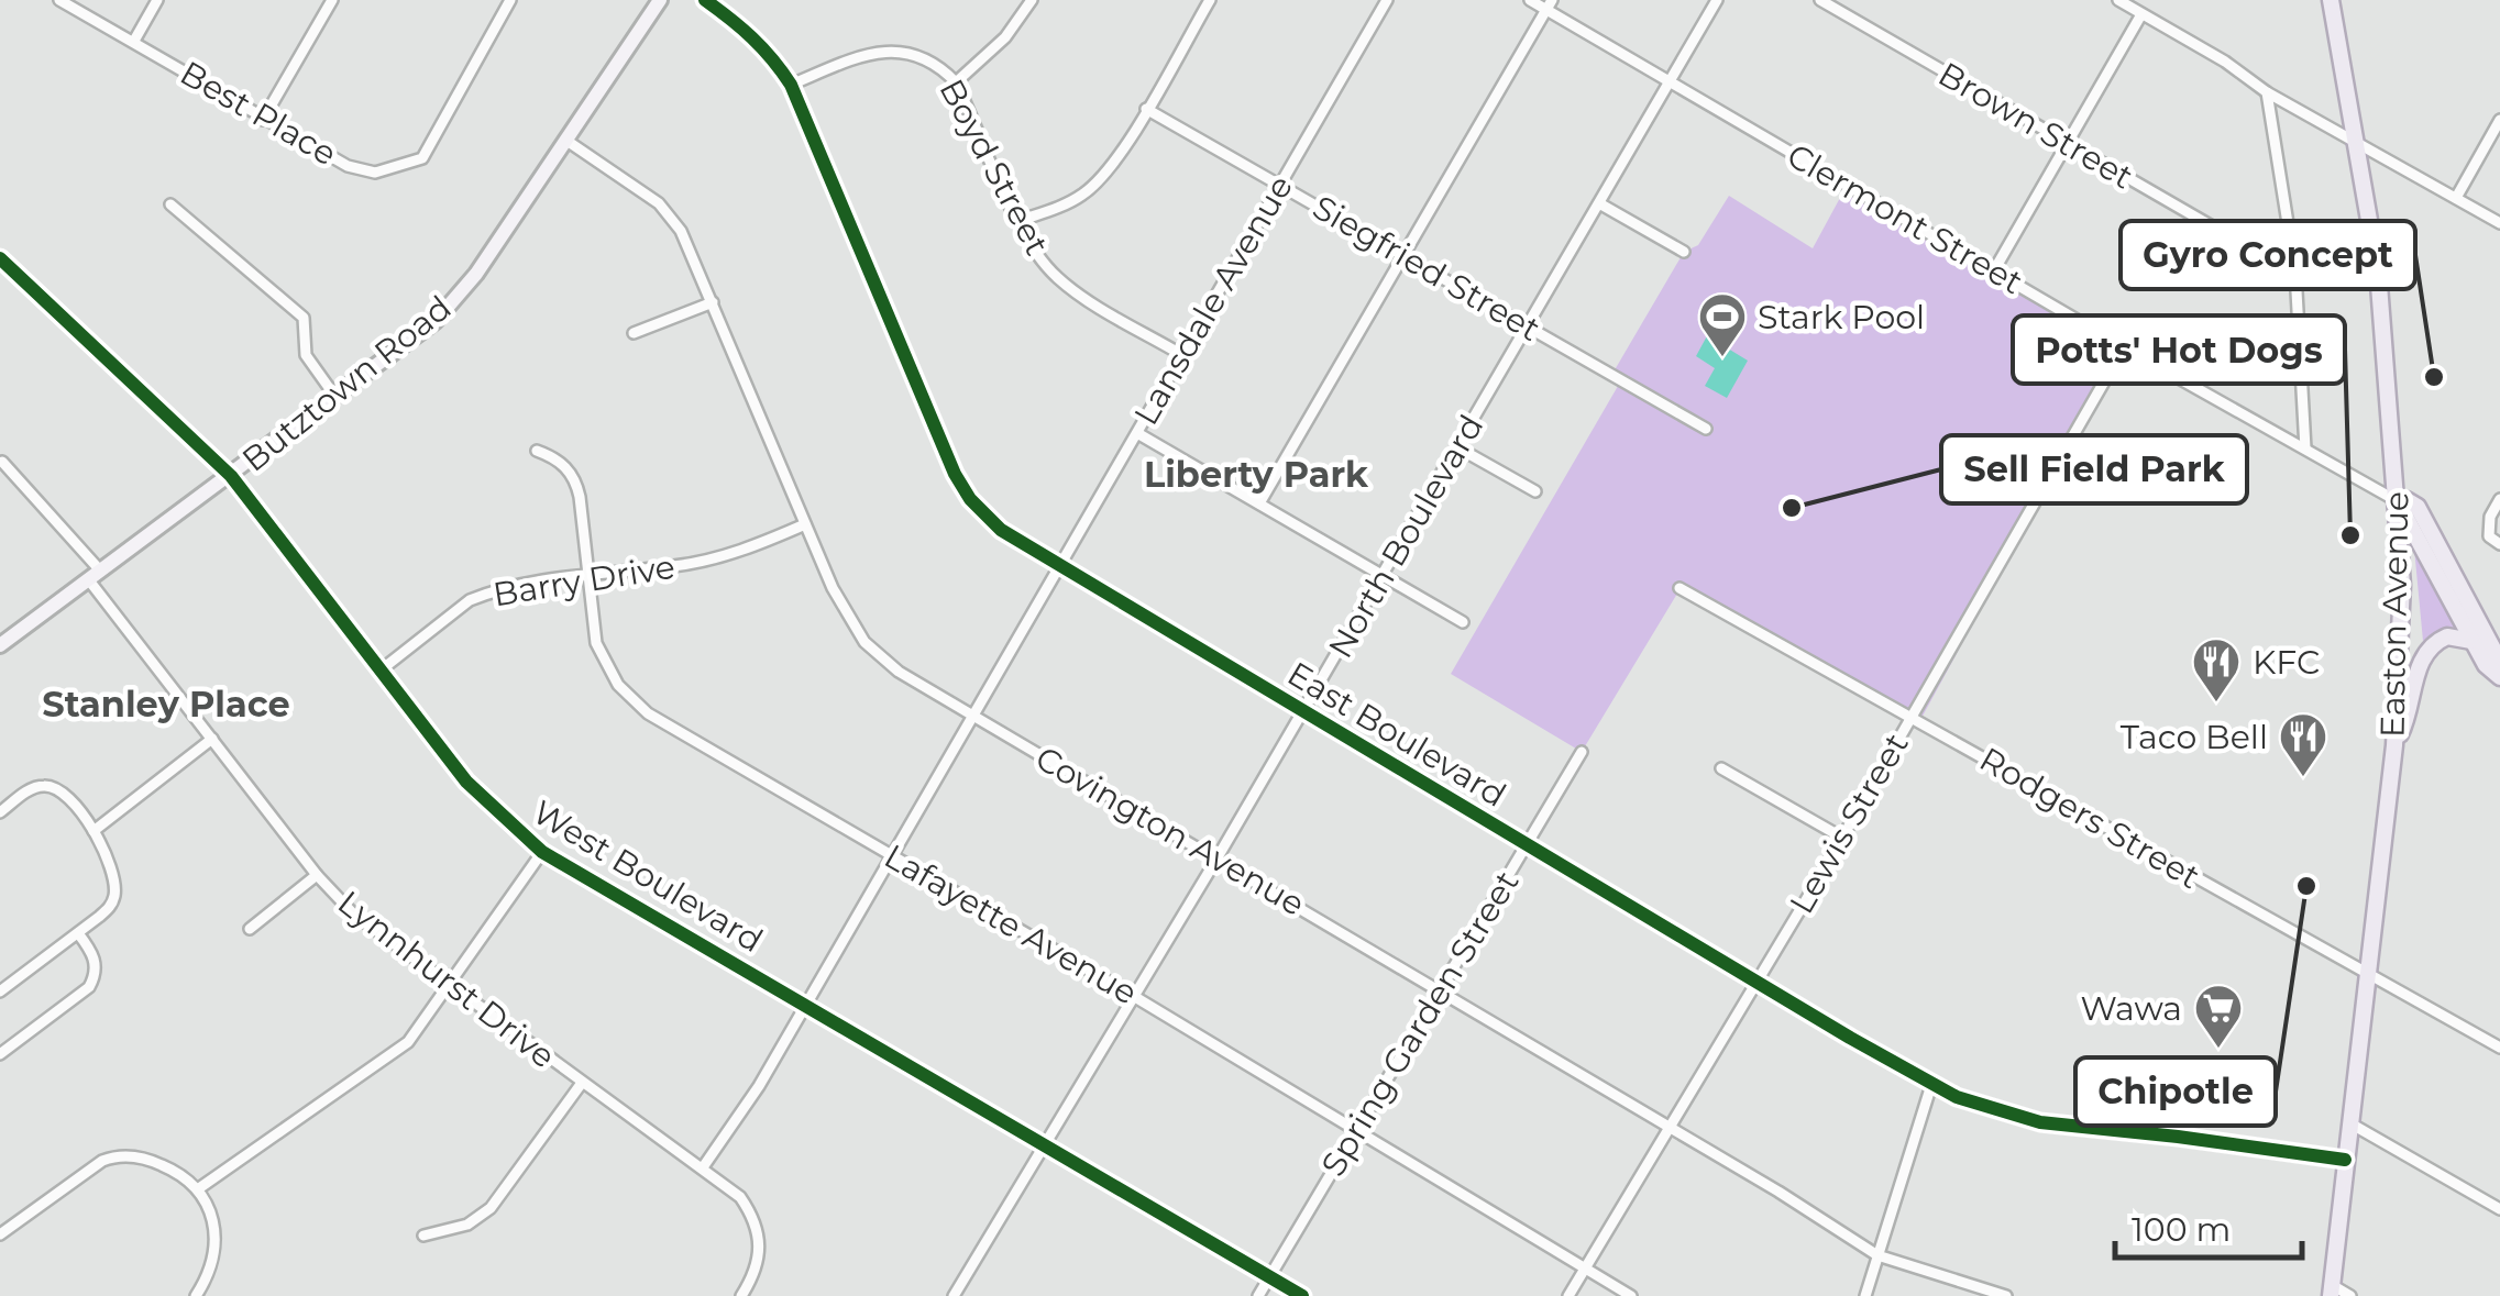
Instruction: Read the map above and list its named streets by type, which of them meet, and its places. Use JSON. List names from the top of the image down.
{
  "streets": {
    "main road": ["Easton Avenue"],
    "street": [
      "Best Place",
      "Brown Street",
      "Boyd Street",
      "Clermont Street",
      "Siegfried Street",
      "Lansdale Avenue",
      "Butztown Road",
      "North Boulevard",
      "Barry Drive",
      "East Boulevard",
      "Rodgers Street",
      "Lewis Street",
      "Covington Avenue",
      "West Boulevard",
      "Lafayette Avenue",
      "Lynnhurst Drive",
      "Spring Garden Street"
    ]
  },
  "crossings": [
    ["Boyd Street", "Lansdale Avenue"],
    ["Boyd Street", "East Boulevard"],
    ["Clermont Street", "North Boulevard"],
    ["Clermont Street", "Easton Avenue"],
    ["Clermont Street", "Lewis Street"],
    ["Siegfried Street", "Lansdale Avenue"],
    ["Siegfried Street", "North Boulevard"],
    ["Lansdale Avenue", "East Boulevard"],
    ["Lansdale Avenue", "Covington Avenue"],
    ["Lansdale Avenue", "West Boulevard"],
    ["Lansdale Avenue", "Lafayette Avenue"],
    ["Lansdale Avenue", "Lynnhurst Drive"],
    ["Butztown Road", "Covington Avenue"],
    ["Butztown Road", "West Boulevard"],
    ["Butztown Road", "Lynnhurst Drive"],
    ["North Boulevard", "East Boulevard"],
    ["North Boulevard", "Covington Avenue"],
    ["North Boulevard", "West Boulevard"],
    ["North Boulevard", "Lafayette Avenue"],
    ["Barry Drive", "Covington Avenue"],
    ["Barry Drive", "West Boulevard"],
    ["Barry Drive", "Lafayette Avenue"],
    ["Easton Avenue", "East Boulevard"],
    ["Easton Avenue", "Rodgers Street"],
    ["East Boulevard", "Lewis Street"],
    ["East Boulevard", "Spring Garden Street"],
    ["Rodgers Street", "Lewis Street"],
    ["Lewis Street", "Covington Avenue"],
    ["Lewis Street", "Lafayette Avenue"],
    ["Covington Avenue", "Spring Garden Street"],
    ["West Boulevard", "Spring Garden Street"],
    ["Lafayette Avenue", "Spring Garden Street"]
  ],
  "districts": ["Liberty Park", "Stanley Place"],
  "places": {
    "sports": ["Stark Pool"],
    "other": [
      "Gyro Concept",
      "Sell Field Park",
      "Potts' Hot Dogs",
      "Chipotle"
    ],
    "restaurant": ["KFC", "Taco Bell"],
    "supermarket": ["Wawa"]
  },
  "scale_bar": "100 m"
}
